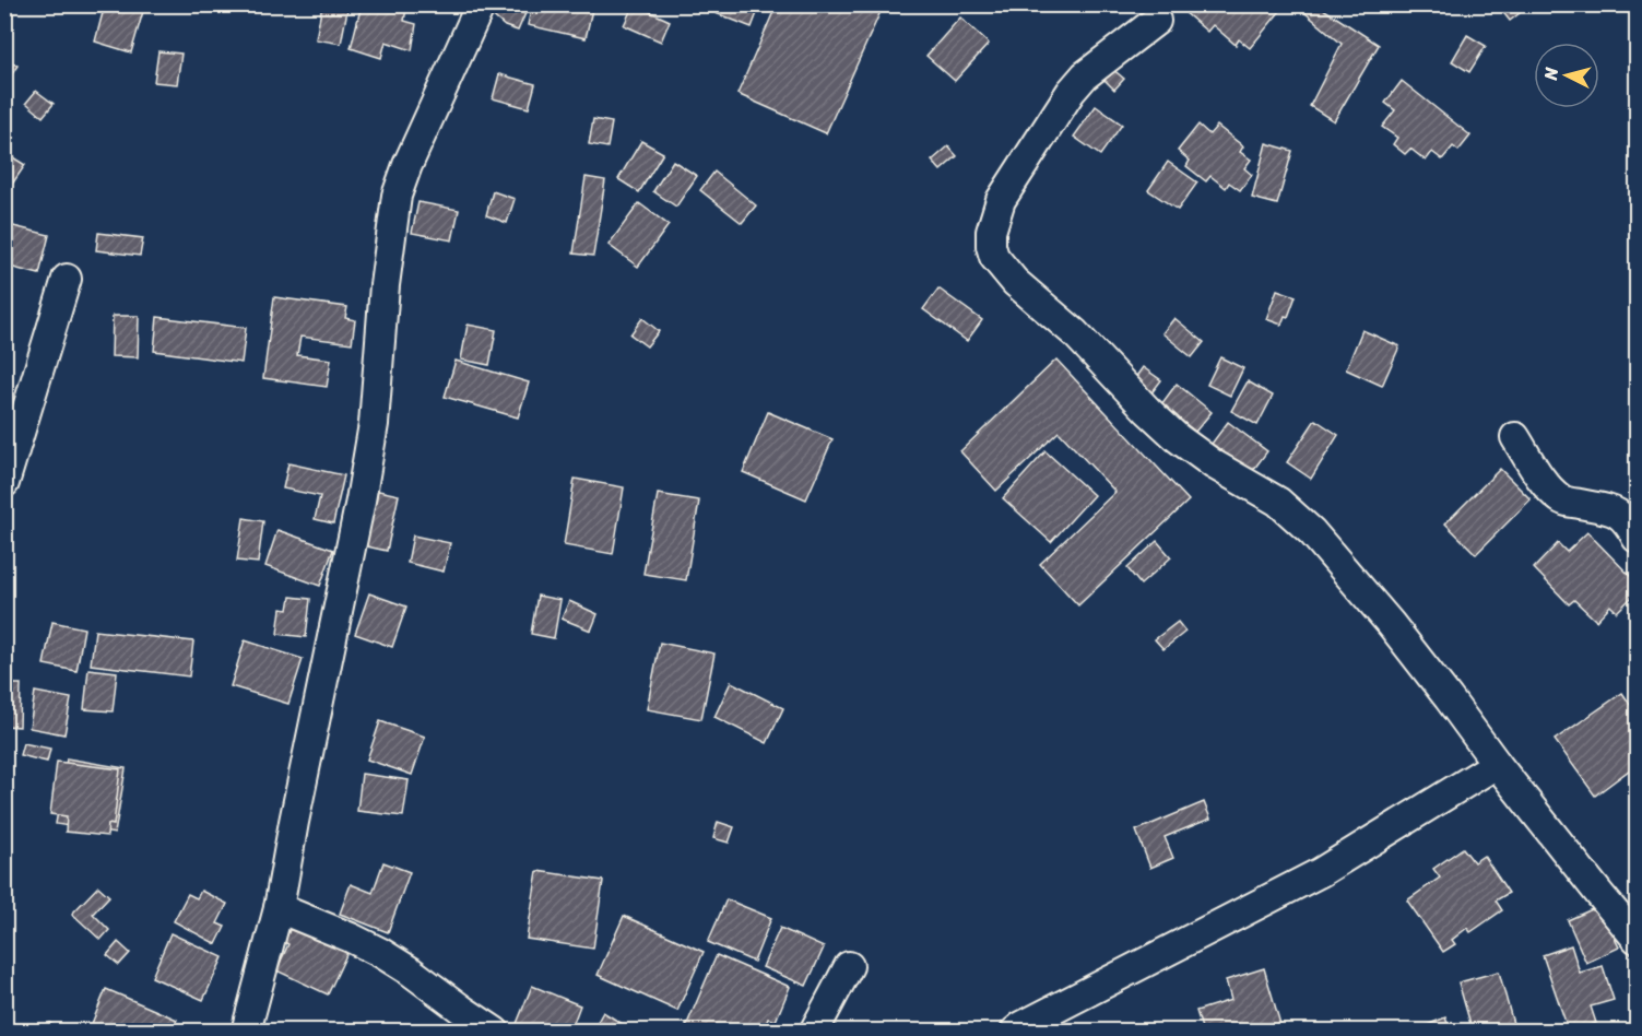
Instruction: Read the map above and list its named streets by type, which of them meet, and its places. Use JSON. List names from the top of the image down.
{
  "north": "left"
}
